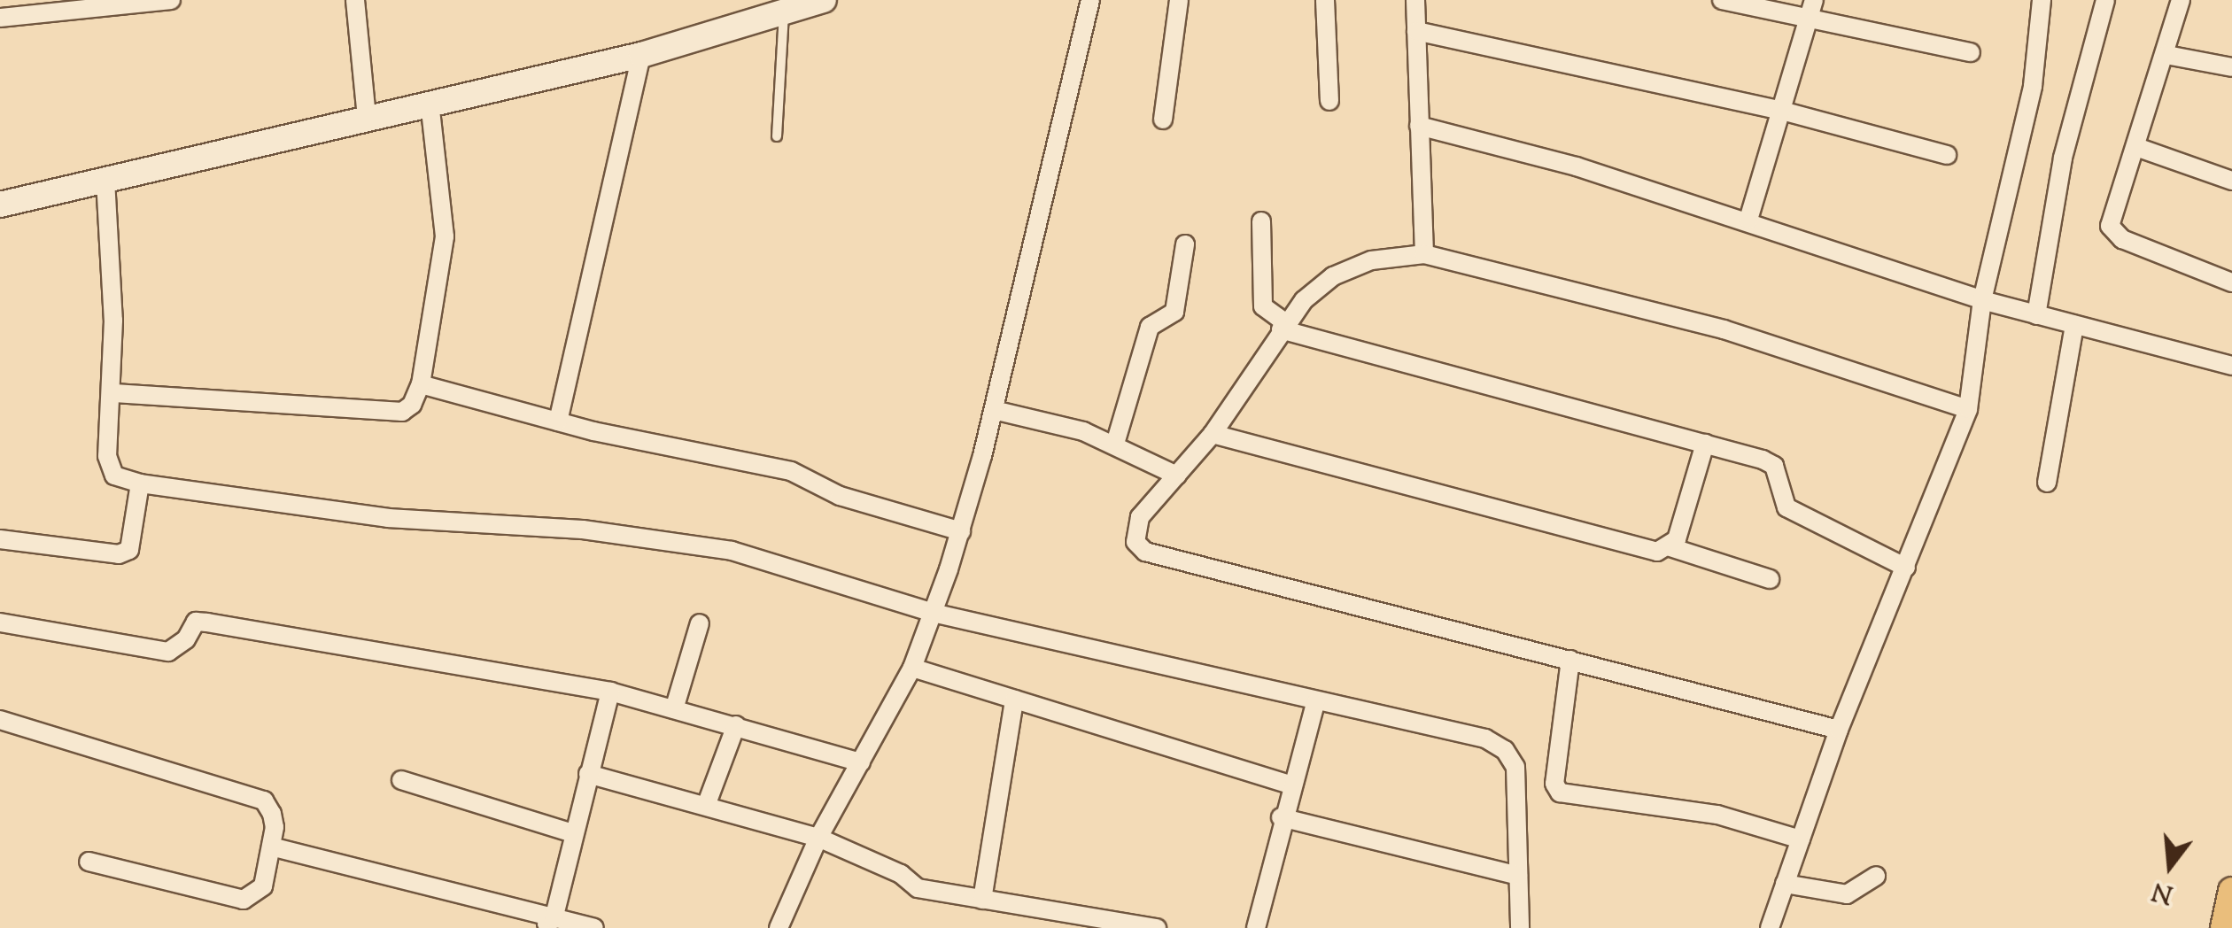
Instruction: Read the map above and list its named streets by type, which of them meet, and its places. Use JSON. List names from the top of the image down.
{
  "north": "bottom"
}
